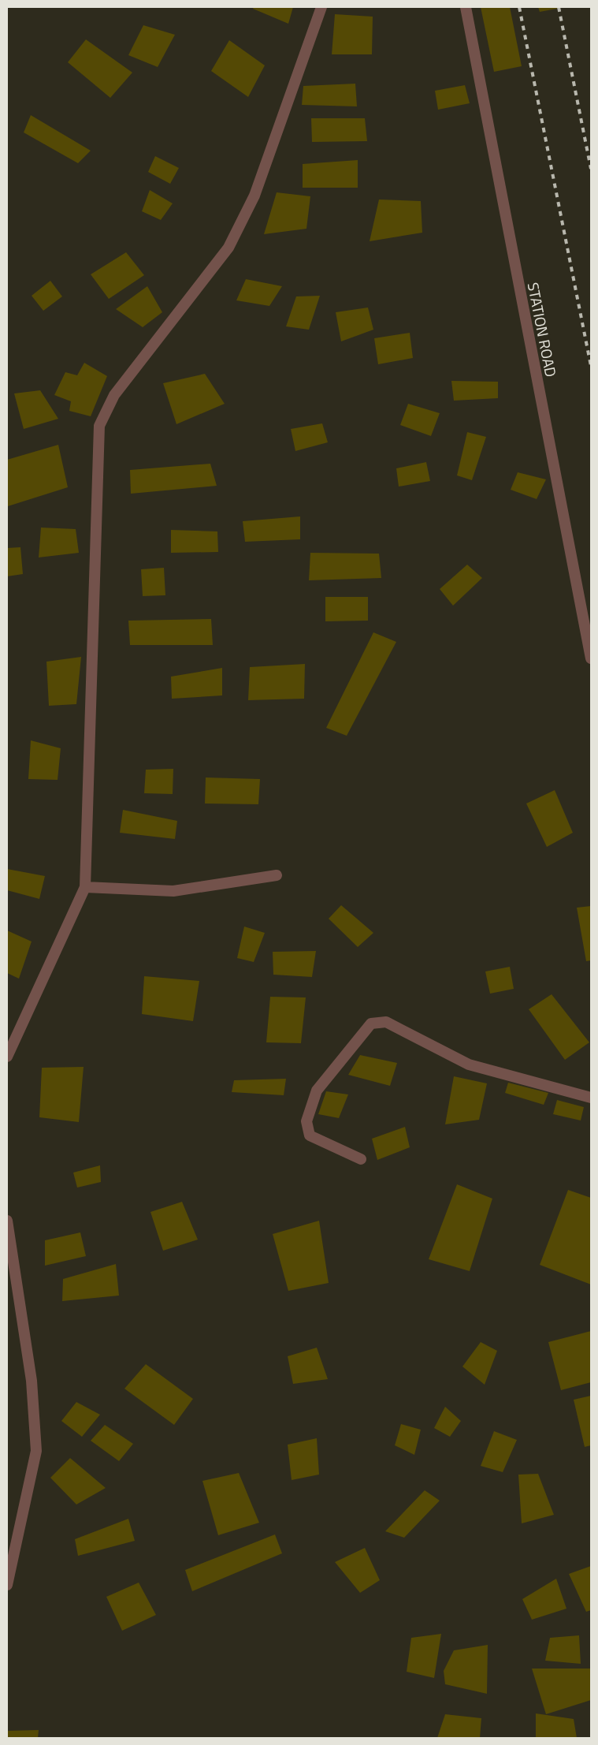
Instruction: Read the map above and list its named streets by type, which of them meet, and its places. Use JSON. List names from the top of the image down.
{
  "streets": {
    "street": ["STATION ROAD"]
  }
}
